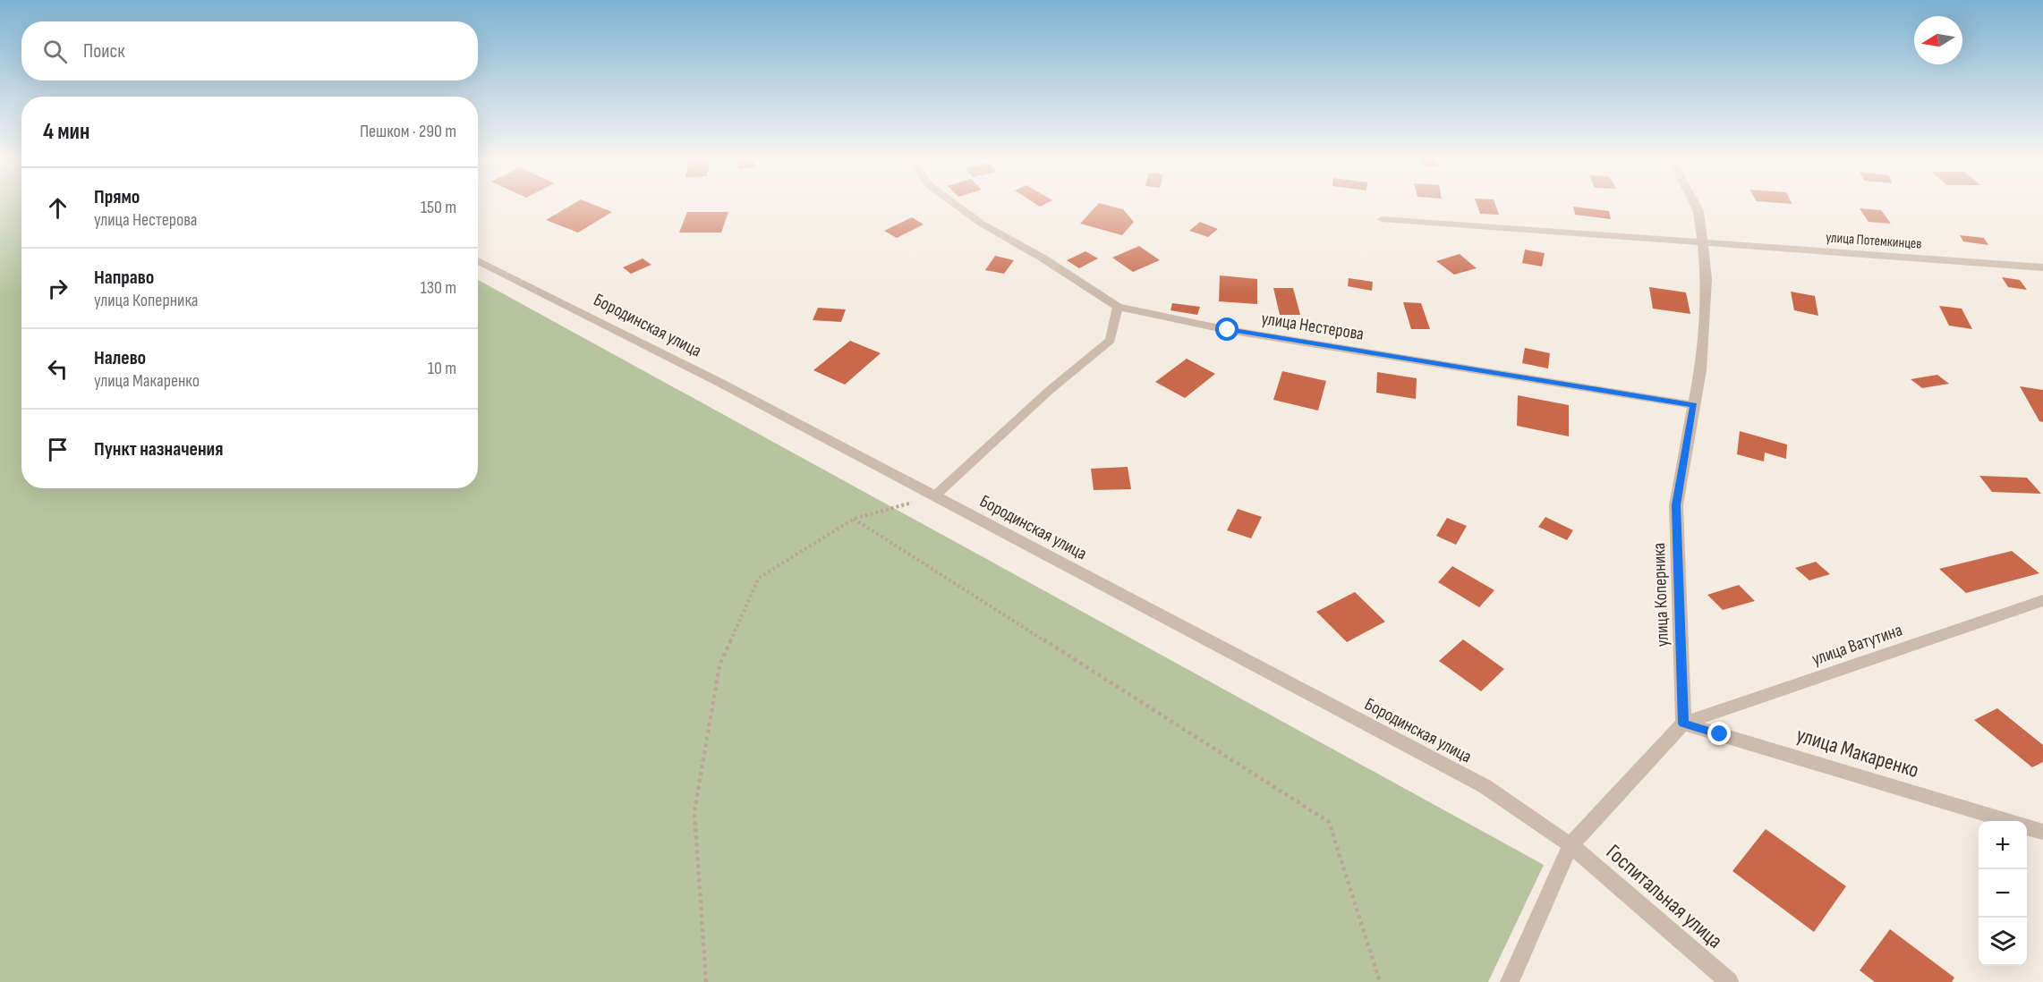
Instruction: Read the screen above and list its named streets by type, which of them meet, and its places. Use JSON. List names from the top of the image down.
{
  "streets": {
    "street": [
      "улица Потемкинцев",
      "Бородинская улица",
      "улица Нестерова",
      "улица Коперника",
      "улица Ватутина",
      "улица Макаренко",
      "Госпитальная улица"
    ]
  },
  "crossings": [
    ["улица Потемкинцев", "улица Коперника"],
    ["Бородинская улица", "Госпитальная улица"],
    ["улица Нестерова", "улица Коперника"],
    ["улица Коперника", "улица Ватутина"],
    ["улица Коперника", "улица Макаренко"],
    ["улица Ватутина", "улица Макаренко"]
  ],
  "north": "left",
  "page": {
    "search": "Поиск",
    "heading": ["4 мин", "Пешком · 290 m"],
    "list": [
      ["Прямо", "улица Нестерова", "150 m"],
      ["Направо", "улица Коперника", "130 m"],
      ["Налево", "улица Макаренко", "10 m"],
      "Пункт назначения"
    ],
    "map_buttons": ["+", "−"]
  }
}
